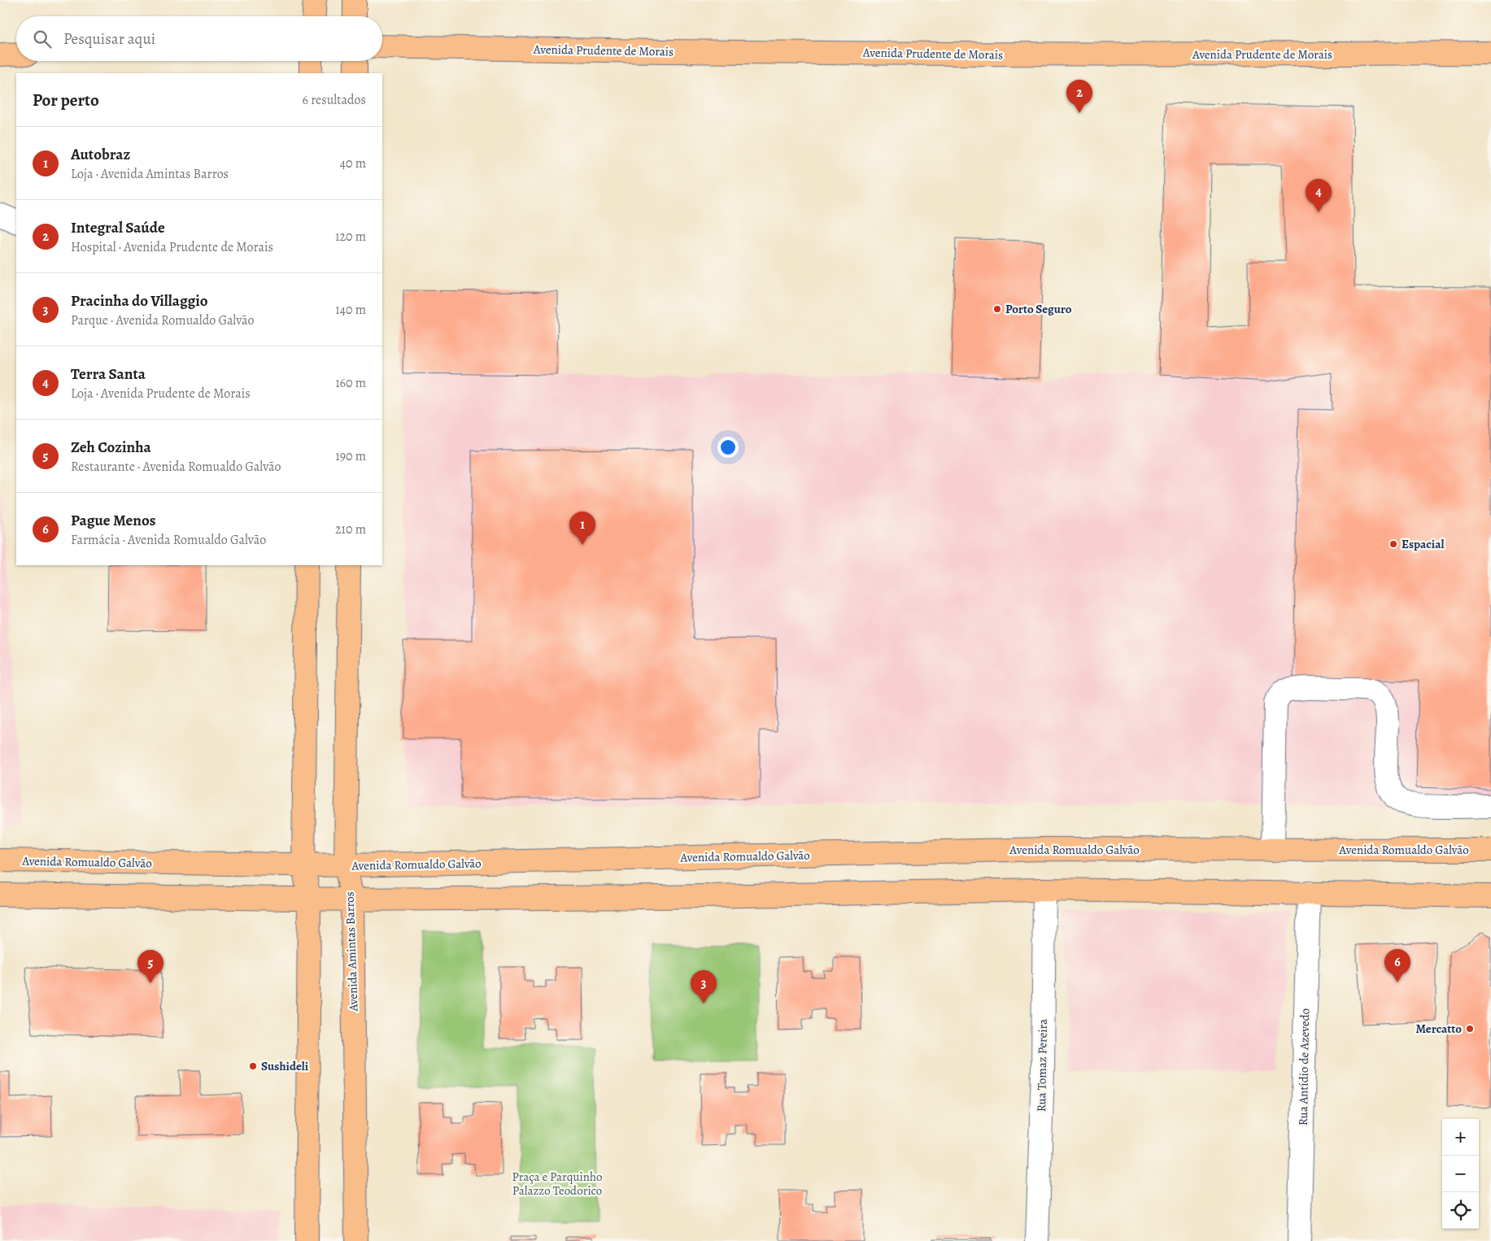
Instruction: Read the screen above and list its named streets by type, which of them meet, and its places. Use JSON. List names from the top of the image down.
{
  "streets": {
    "main road": ["Avenida Prudente de Morais", "Avenida Romualdo Galvão", "Avenida Amintas Barros"],
    "street": ["Rua Tomaz Pereira", "Rua Antídio de Azevedo"]
  },
  "crossings": [
    ["Avenida Romualdo Galvão", "Avenida Amintas Barros"]
  ],
  "parks": ["Praça e Parquinho Palazzo Teodorico"],
  "places": [
    "Porto Seguro",
    "Espacial",
    "Mercatto",
    "Sushideli"
  ],
  "page": {
    "search": "Pesquisar aqui",
    "heading": ["Por perto", "6 resultados"],
    "pins": [
      "2",
      "4",
      "1",
      "6",
      "5",
      "3"
    ],
    "list": [
      {
        "mark": "1",
        "name": "Autobraz",
        "note": "Loja · Avenida Amintas Barros",
        "value": "40 m"
      },
      {
        "mark": "2",
        "name": "Integral Saúde",
        "note": "Hospital · Avenida Prudente de Morais",
        "value": "120 m"
      },
      {
        "mark": "3",
        "name": "Pracinha do Villaggio",
        "note": "Parque · Avenida Romualdo Galvão",
        "value": "140 m"
      },
      {
        "mark": "4",
        "name": "Terra Santa",
        "note": "Loja · Avenida Prudente de Morais",
        "value": "160 m"
      },
      {
        "mark": "5",
        "name": "Zeh Cozinha",
        "note": "Restaurante · Avenida Romualdo Galvão",
        "value": "190 m"
      },
      {
        "mark": "6",
        "name": "Pague Menos",
        "note": "Farmácia · Avenida Romualdo Galvão",
        "value": "210 m"
      }
    ],
    "map_buttons": ["+", "−"]
  }
}
